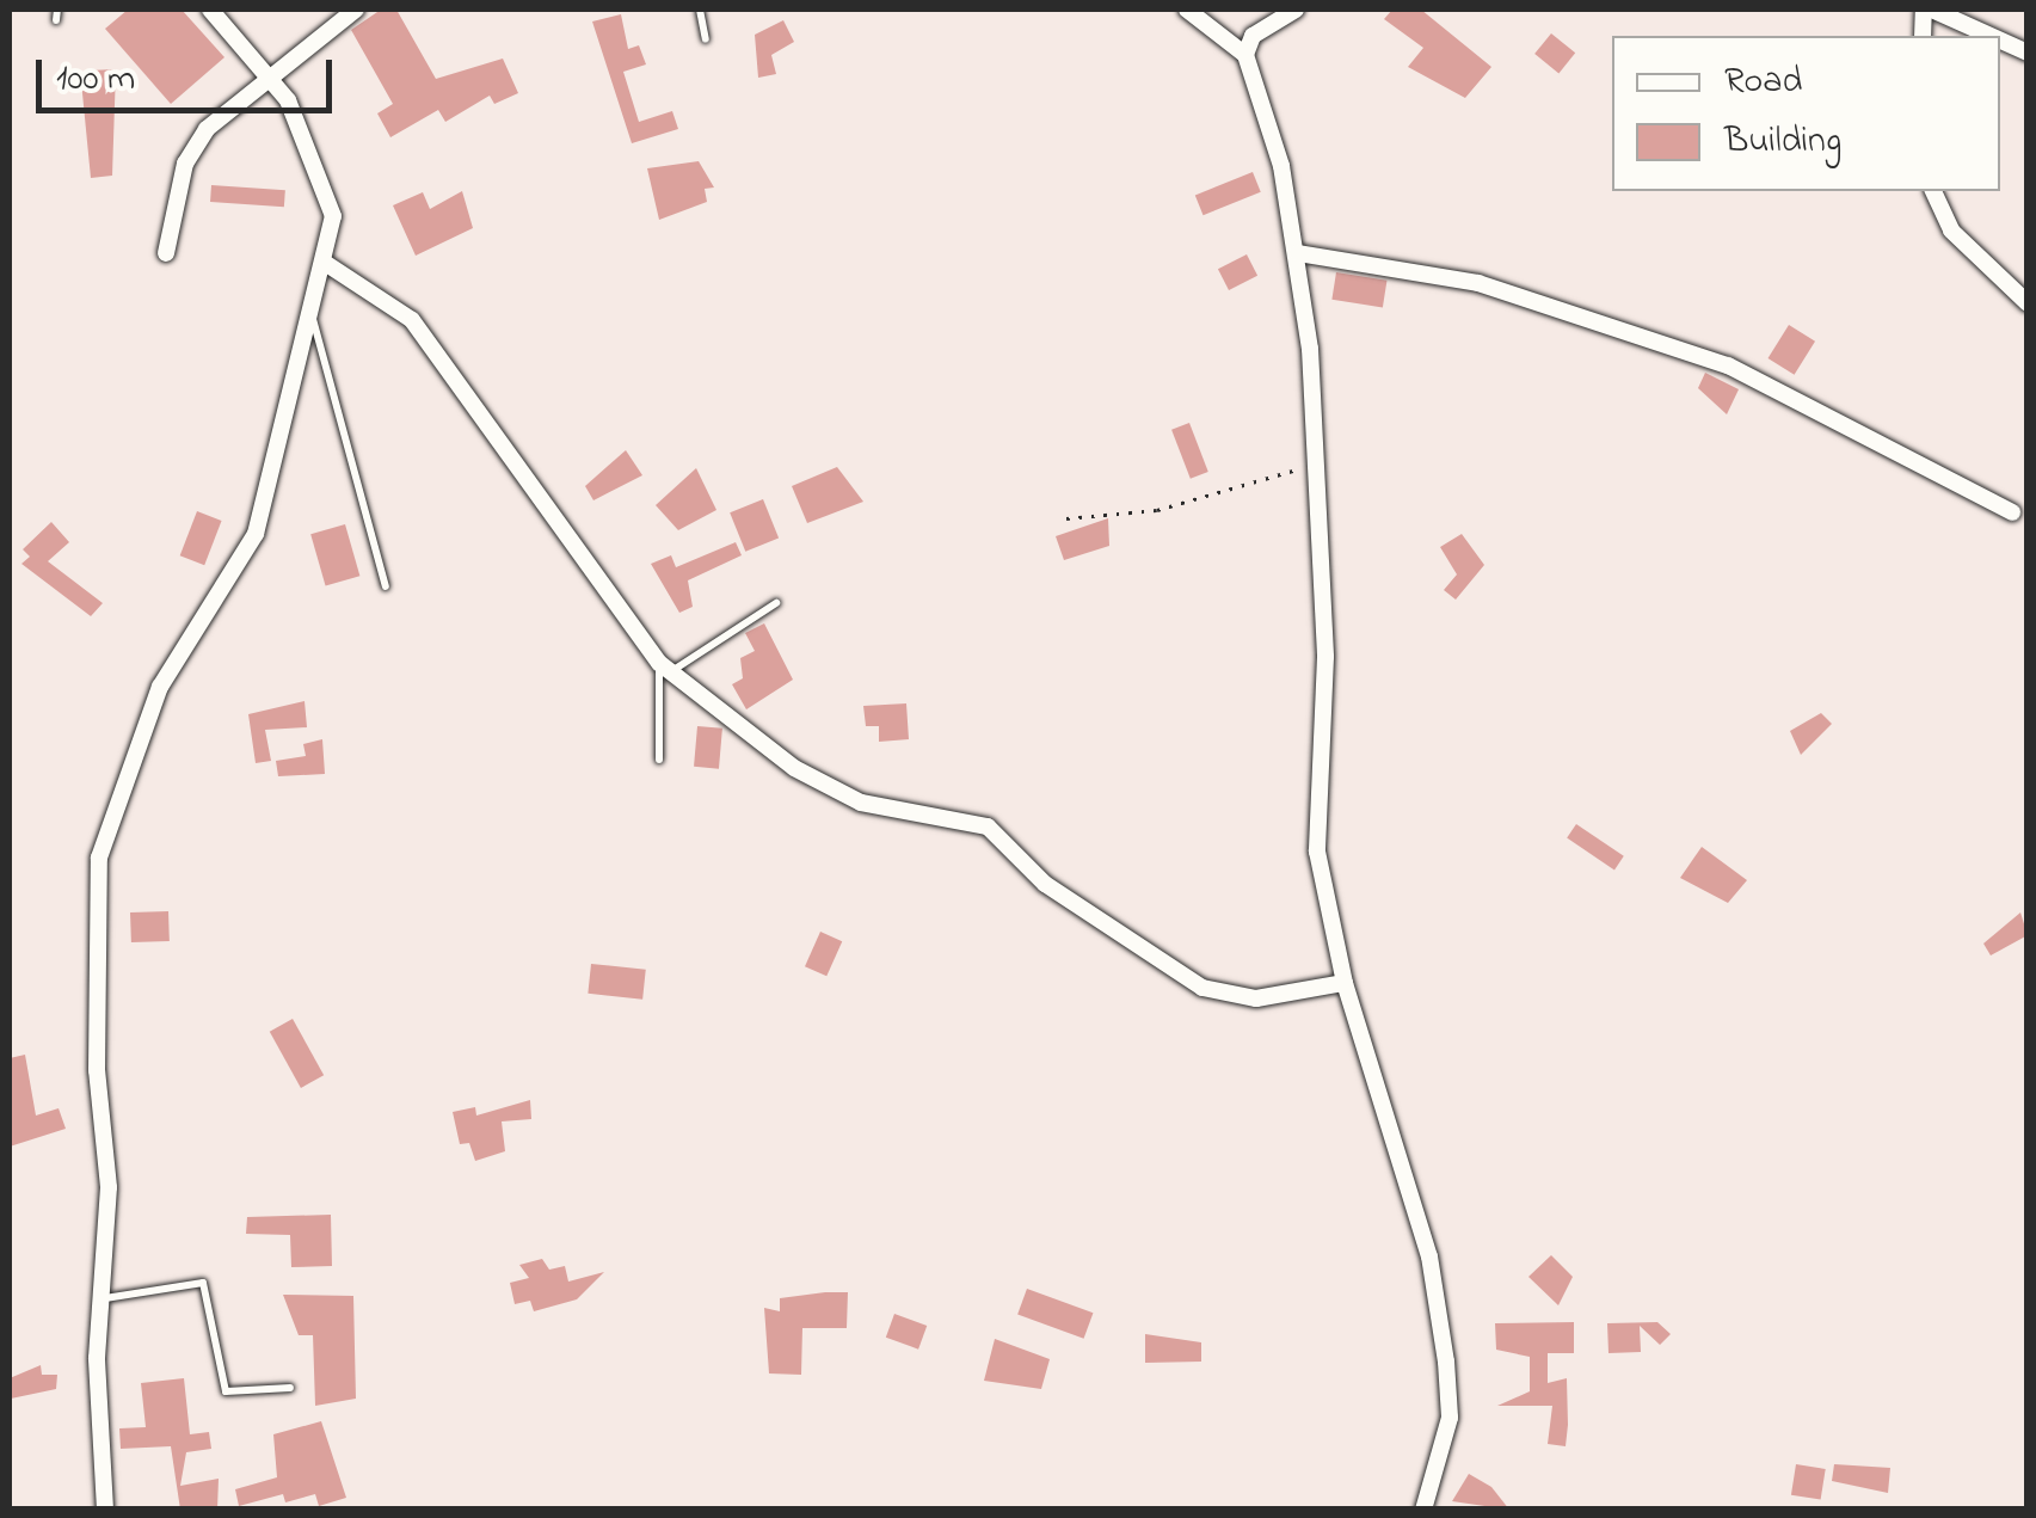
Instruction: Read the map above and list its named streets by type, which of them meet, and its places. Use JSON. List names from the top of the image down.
{
  "legend": ["Road", "Building"],
  "scale_bar": "100 m"
}
